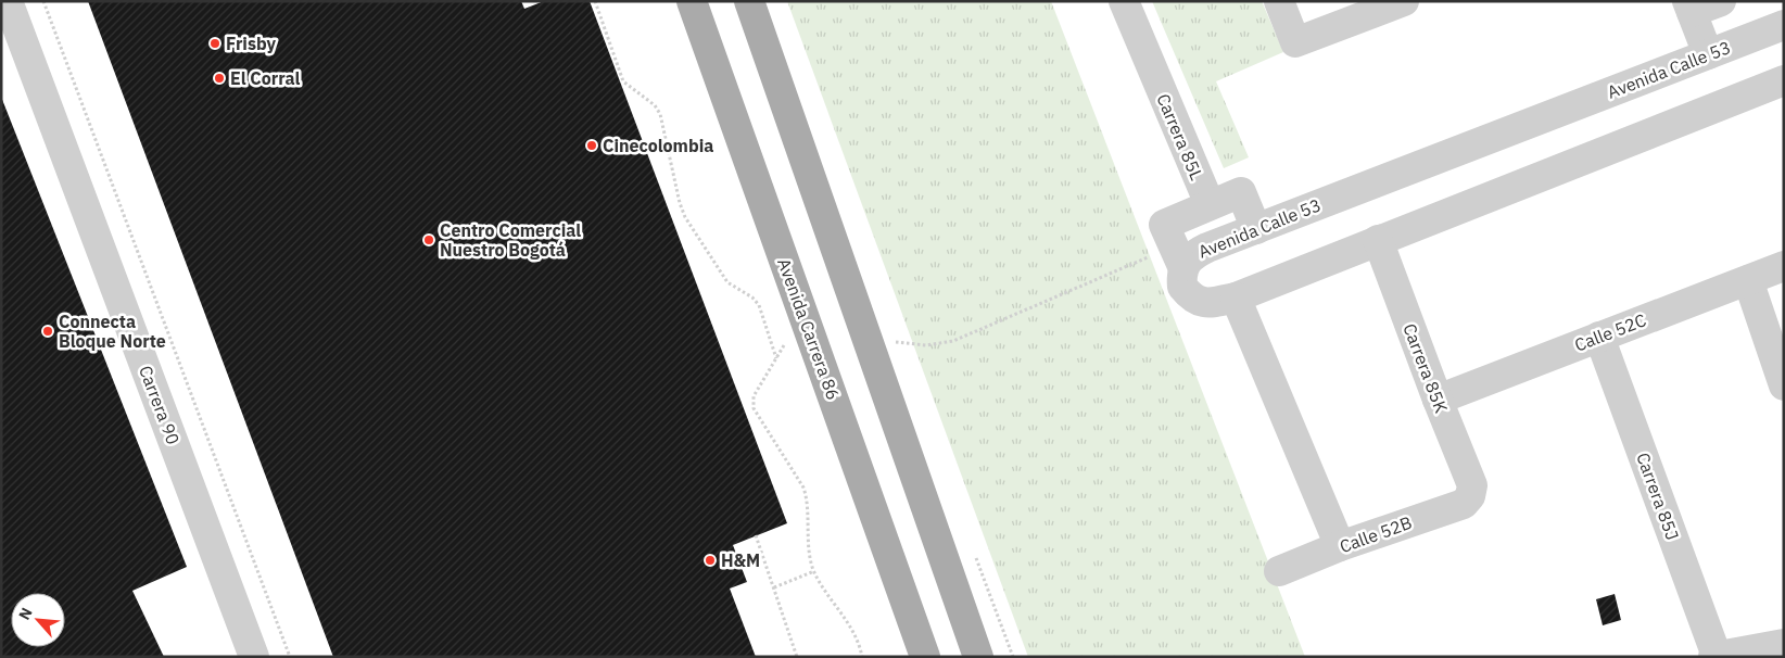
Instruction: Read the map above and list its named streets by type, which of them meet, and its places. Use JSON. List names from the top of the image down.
{
  "streets": {
    "main road": ["Avenida Carrera 86"],
    "street": [
      "Avenida Calle 53",
      "Carrera 85L",
      "Calle 52C",
      "Carrera 85K",
      "Carrera 90",
      "Carrera 85J",
      "Calle 52B"
    ]
  },
  "crossings": [
    ["Avenida Calle 53", "Carrera 85K"],
    ["Calle 52C", "Carrera 85K"],
    ["Calle 52C", "Carrera 85J"],
    ["Carrera 85K", "Calle 52B"]
  ],
  "places": [
    "Frisby",
    "El Corral",
    "Cinecolombia",
    "Centro Comercial Nuestro Bogotá",
    "Connecta Bloque Norte",
    "H&M"
  ],
  "north": "top left"
}
